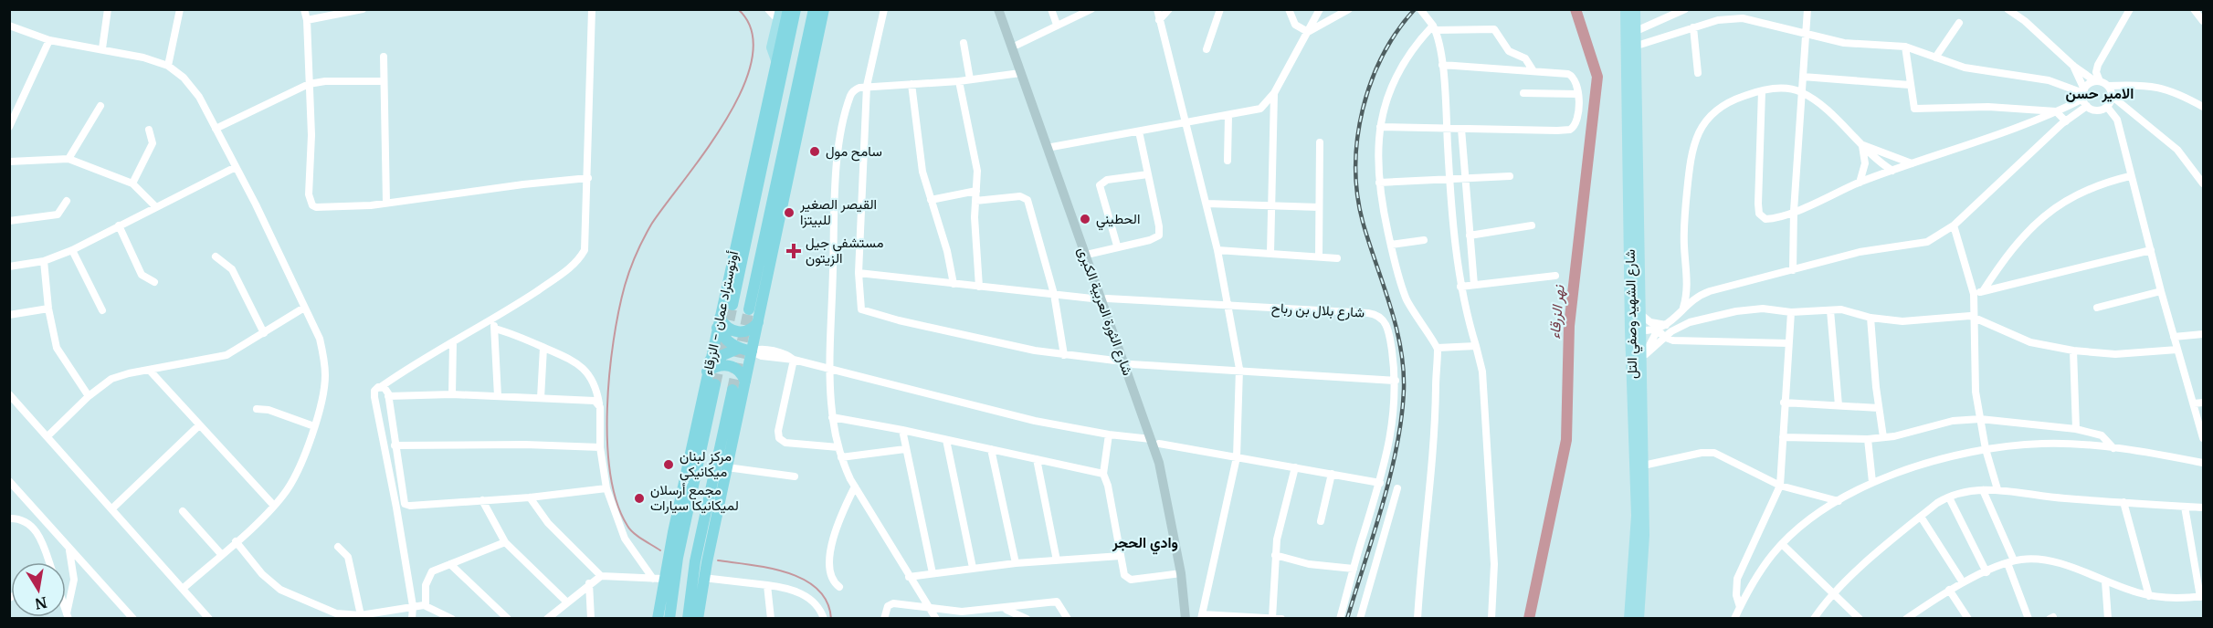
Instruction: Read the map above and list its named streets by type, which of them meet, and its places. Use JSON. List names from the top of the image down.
{
  "streets": {
    "highway": ["أوتوستراد عمان - الزرقاء"],
    "main road": ["شارع الثورة العربية الكبرى", "شارع الشهيد وصفي التل"],
    "street": ["شارع بلال بن رباح"]
  },
  "crossings": [
    ["شارع بلال بن رباح", "شارع الثورة العربية الكبرى"]
  ],
  "districts": ["الامير حسن", "وادي الحجر"],
  "water": ["نهر الزرقاء"],
  "places": {
    "other": [
      "سامح مول",
      "القيصر الصغير للبيتزا",
      "الحطيني",
      "مركز لبنان ميكانيكي",
      "مجمع أرسلان لميكانيكا سيارات"
    ],
    "health": ["مستشفى جيل الزيتون"]
  },
  "north": "bottom"
}
